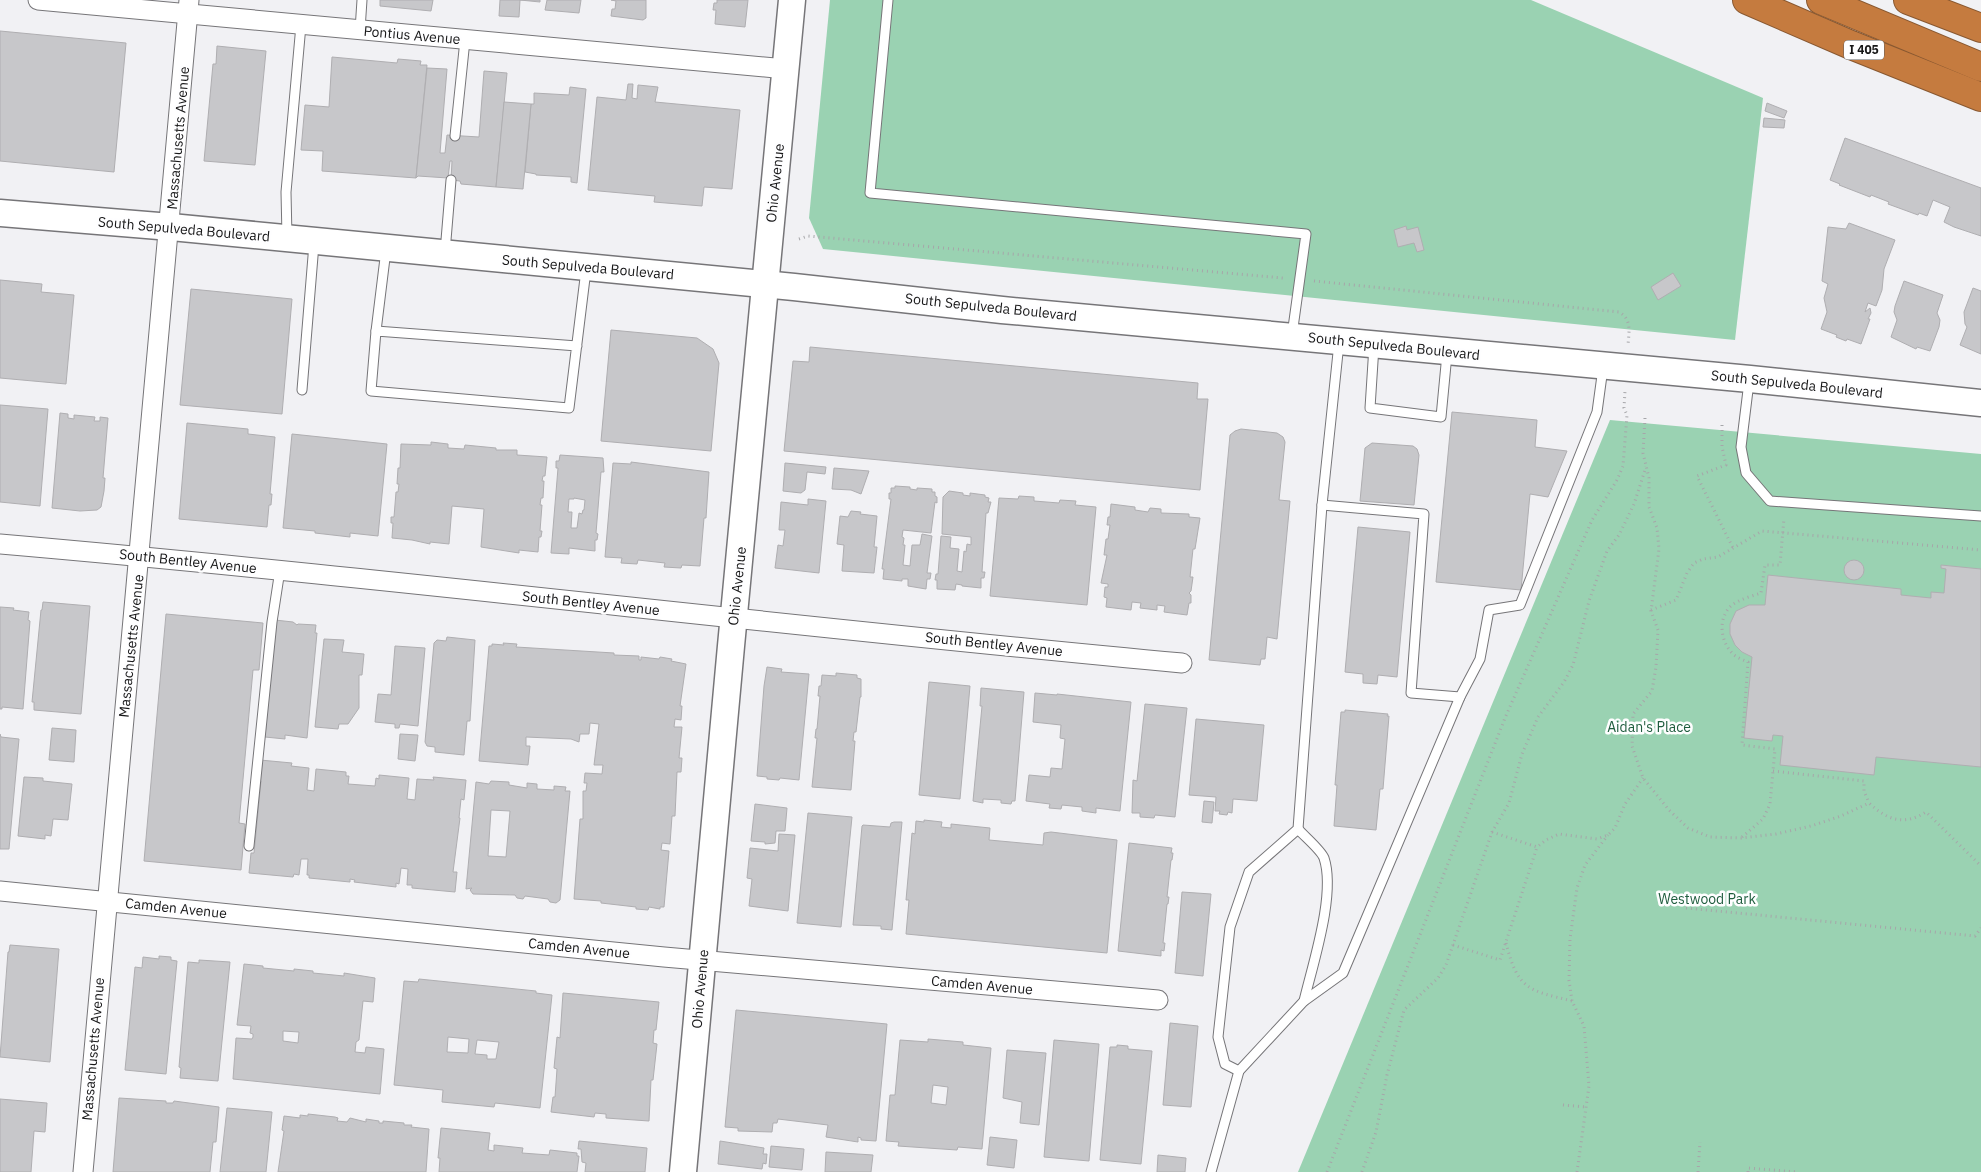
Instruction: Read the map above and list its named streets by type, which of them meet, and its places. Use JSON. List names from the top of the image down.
{
  "streets": {
    "highway": ["I 405"],
    "main road": ["Ohio Avenue", "South Sepulveda Boulevard"],
    "street": [
      "Pontius Avenue",
      "Massachusetts Avenue",
      "South Bentley Avenue",
      "Camden Avenue"
    ]
  },
  "crossings": [
    ["Pontius Avenue", "Massachusetts Avenue"],
    ["Pontius Avenue", "Ohio Avenue"],
    ["Massachusetts Avenue", "South Sepulveda Boulevard"],
    ["Massachusetts Avenue", "South Bentley Avenue"],
    ["Massachusetts Avenue", "Camden Avenue"],
    ["Ohio Avenue", "South Sepulveda Boulevard"],
    ["Ohio Avenue", "South Bentley Avenue"],
    ["Ohio Avenue", "Camden Avenue"]
  ],
  "parks": ["Aidan's Place", "Westwood Park"]
}
